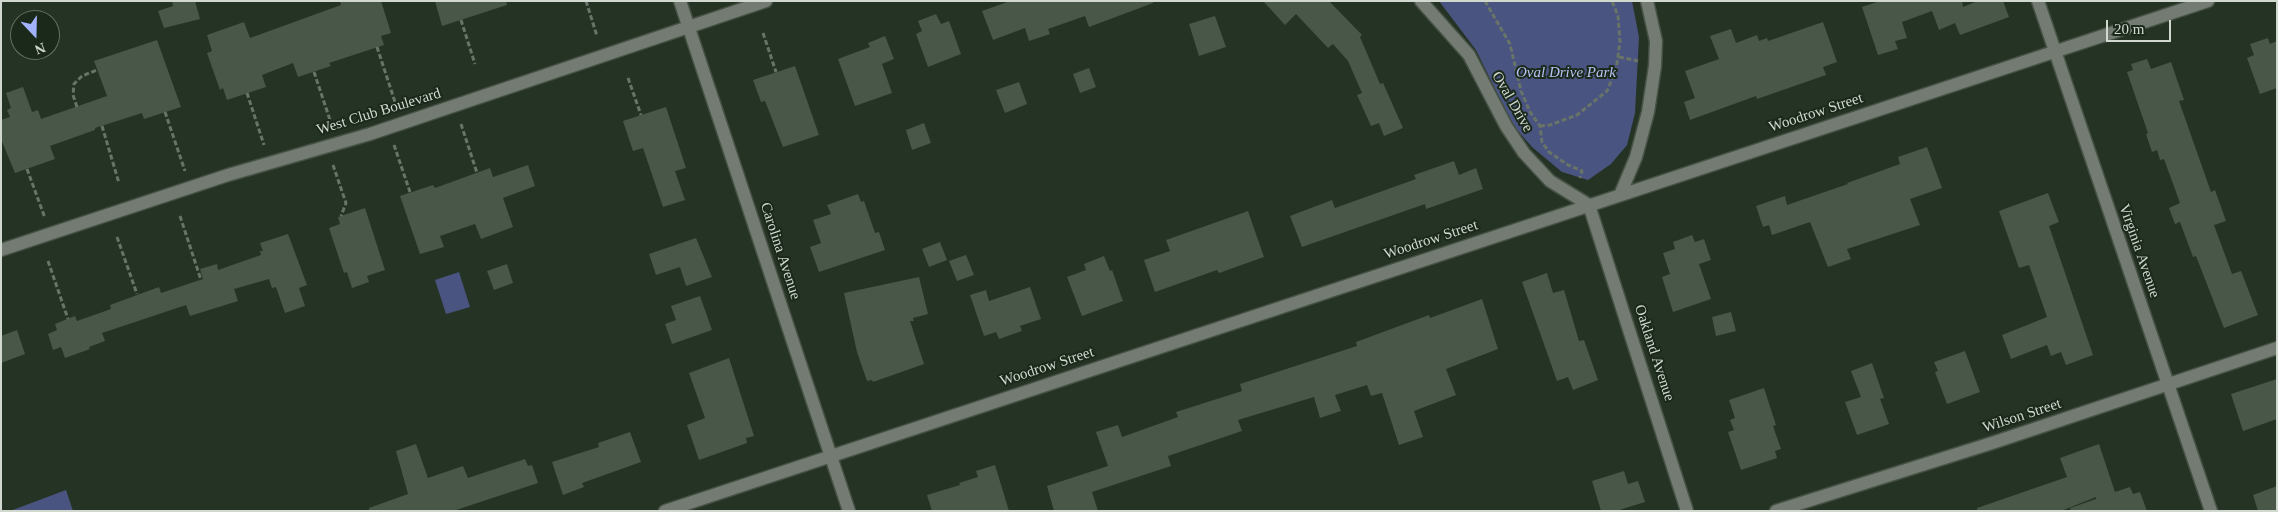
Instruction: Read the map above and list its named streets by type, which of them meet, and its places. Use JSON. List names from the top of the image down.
{
  "streets": {
    "street": [
      "Oval Drive",
      "West Club Boulevard",
      "Woodrow Street",
      "Carolina Avenue",
      "Virginia Avenue",
      "Oakland Avenue",
      "Wilson Street"
    ]
  },
  "crossings": [
    ["Oval Drive", "Woodrow Street"],
    ["Oval Drive", "Oakland Avenue"],
    ["West Club Boulevard", "Carolina Avenue"],
    ["Woodrow Street", "Carolina Avenue"],
    ["Woodrow Street", "Virginia Avenue"],
    ["Woodrow Street", "Oakland Avenue"],
    ["Virginia Avenue", "Wilson Street"]
  ],
  "parks": ["Oval Drive Park"],
  "scale_bar": "20 m",
  "north": "bottom"
}
